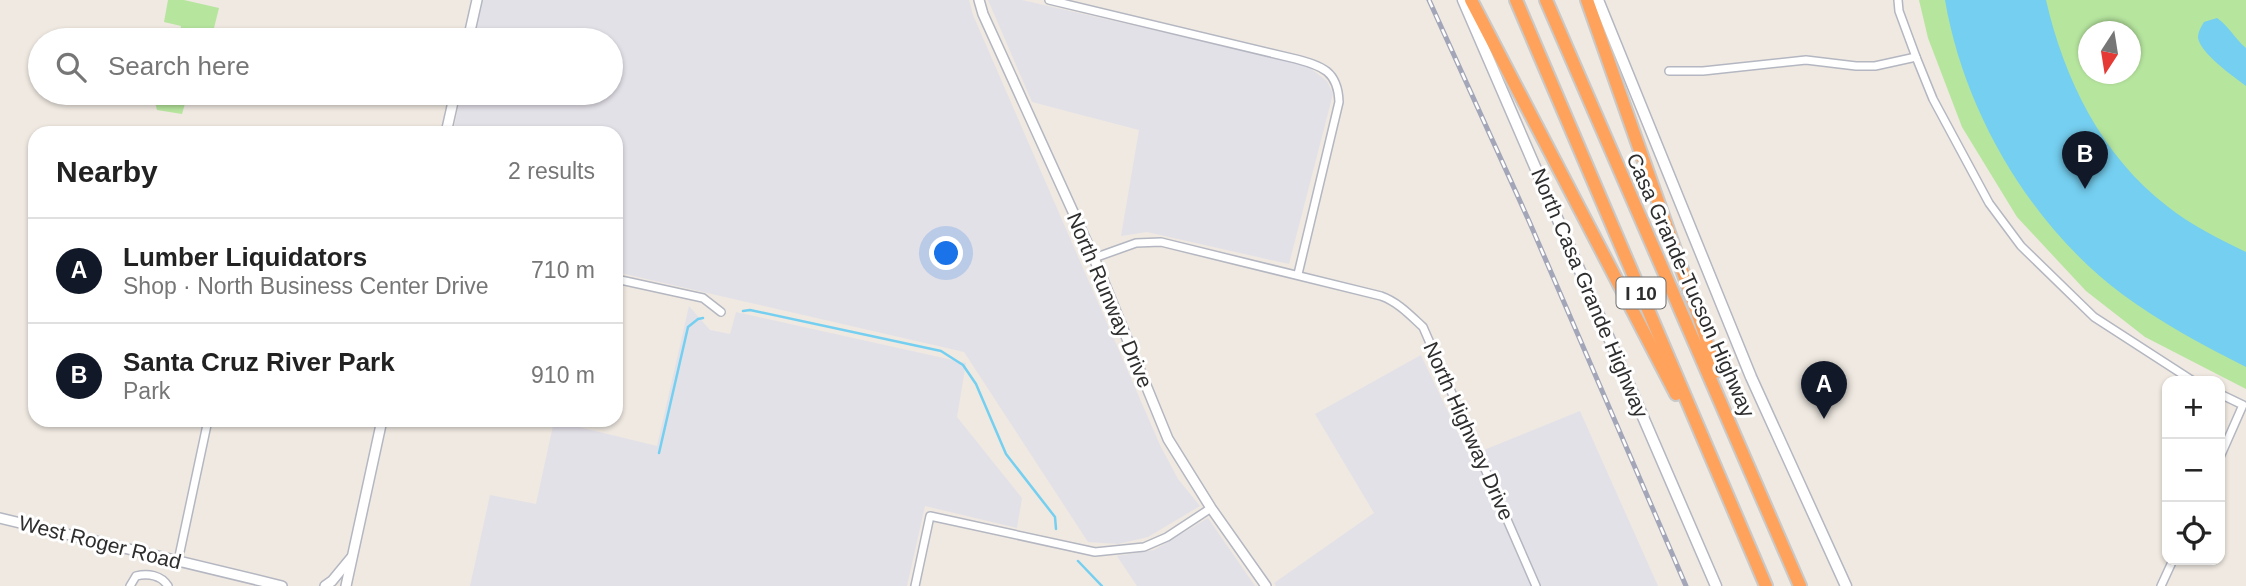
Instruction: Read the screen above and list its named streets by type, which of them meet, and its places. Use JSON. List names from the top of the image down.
{
  "streets": {
    "highway": ["Casa Grande-Tucson Highway", "I 10"],
    "main road": ["North Casa Grande Highway"],
    "street": ["North Runway Drive", "North Highway Drive", "West Roger Road"]
  },
  "crossings": [
    ["North Runway Drive", "North Highway Drive"]
  ],
  "north": "bottom",
  "page": {
    "search": "Search here",
    "heading": ["Nearby", "2 results"],
    "pins": ["B", "A"],
    "list": [
      {
        "mark": "A",
        "name": "Lumber Liquidators",
        "note": "Shop · North Business Center Drive",
        "value": "710 m"
      },
      {
        "mark": "B",
        "name": "Santa Cruz River Park",
        "note": "Park",
        "value": "910 m"
      }
    ],
    "map_buttons": ["+", "−"]
  }
}
